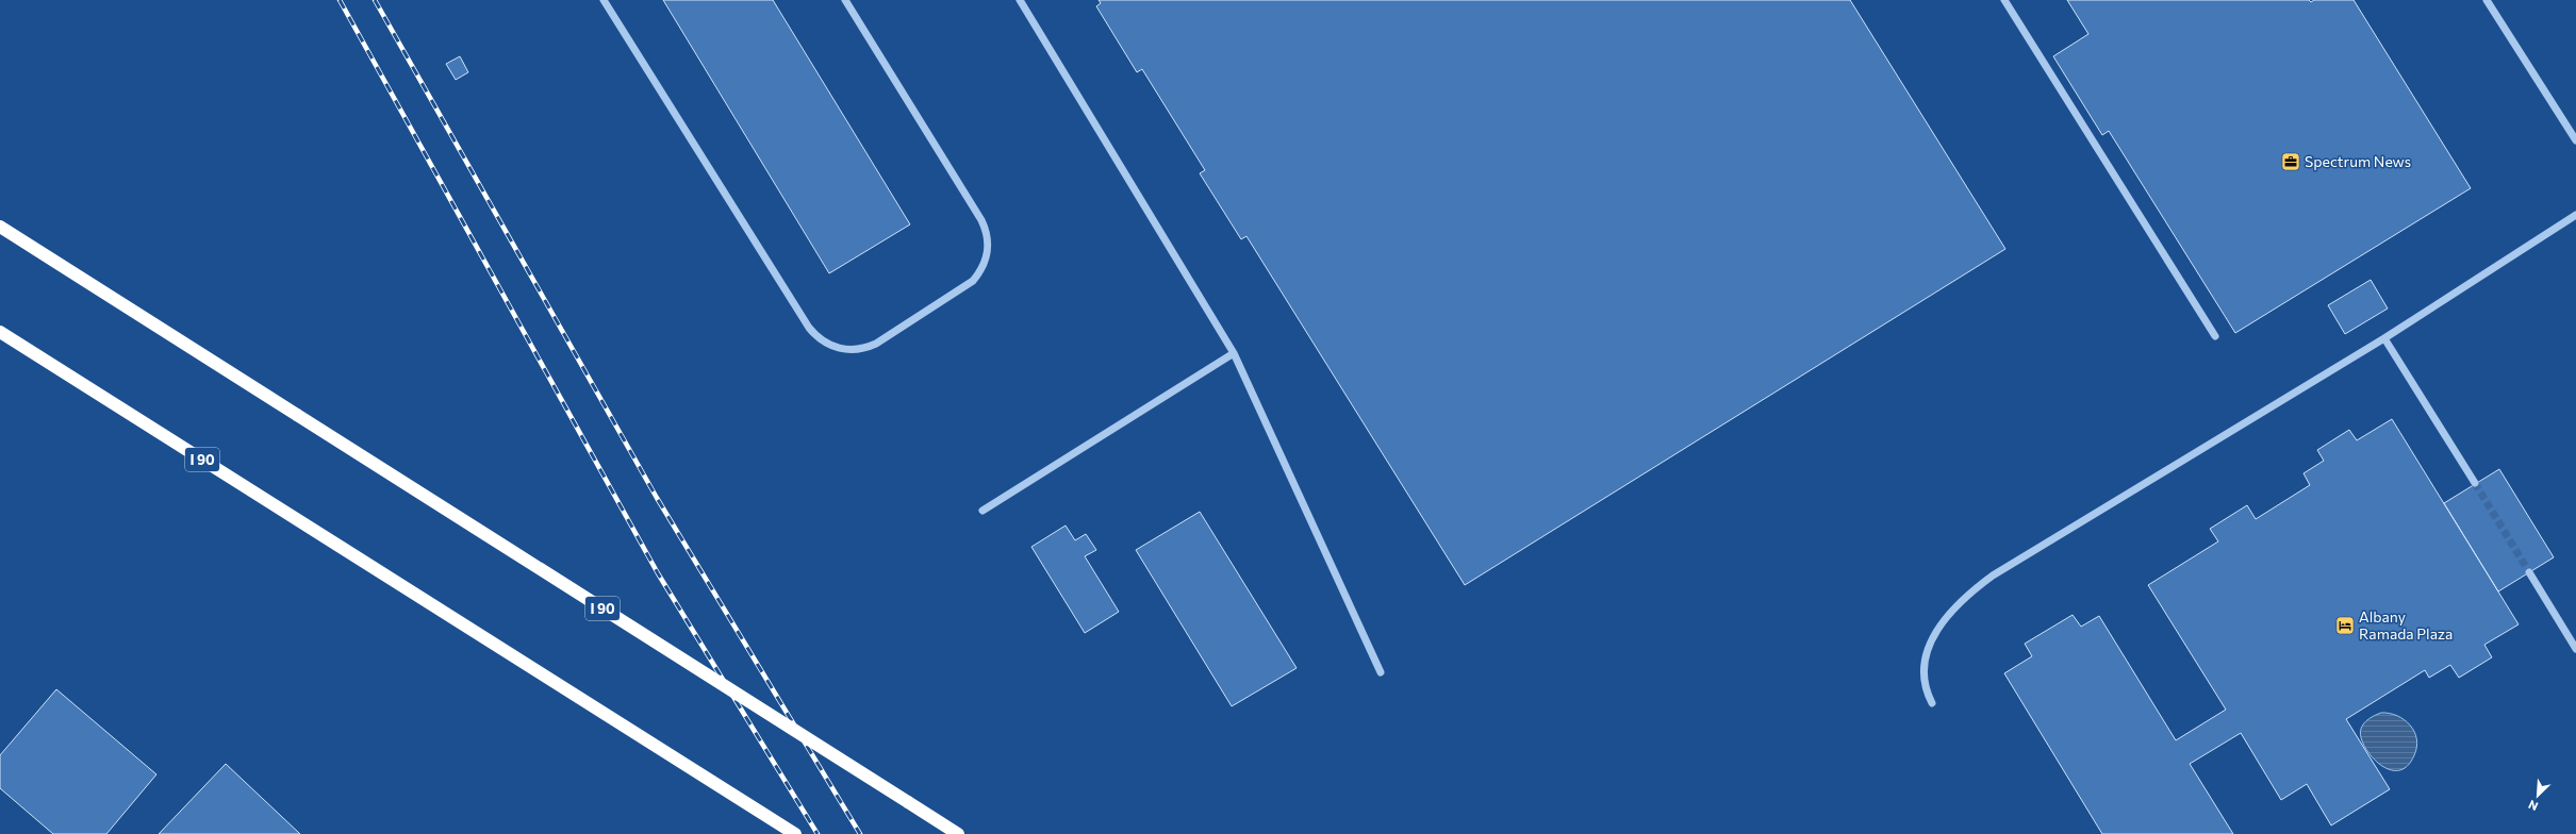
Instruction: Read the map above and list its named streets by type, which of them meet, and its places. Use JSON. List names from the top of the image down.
{
  "streets": {
    "highway": ["I 90"]
  },
  "places": {
    "office": ["Spectrum News"],
    "hotel": ["Albany Ramada Plaza"]
  },
  "north": "bottom left"
}
